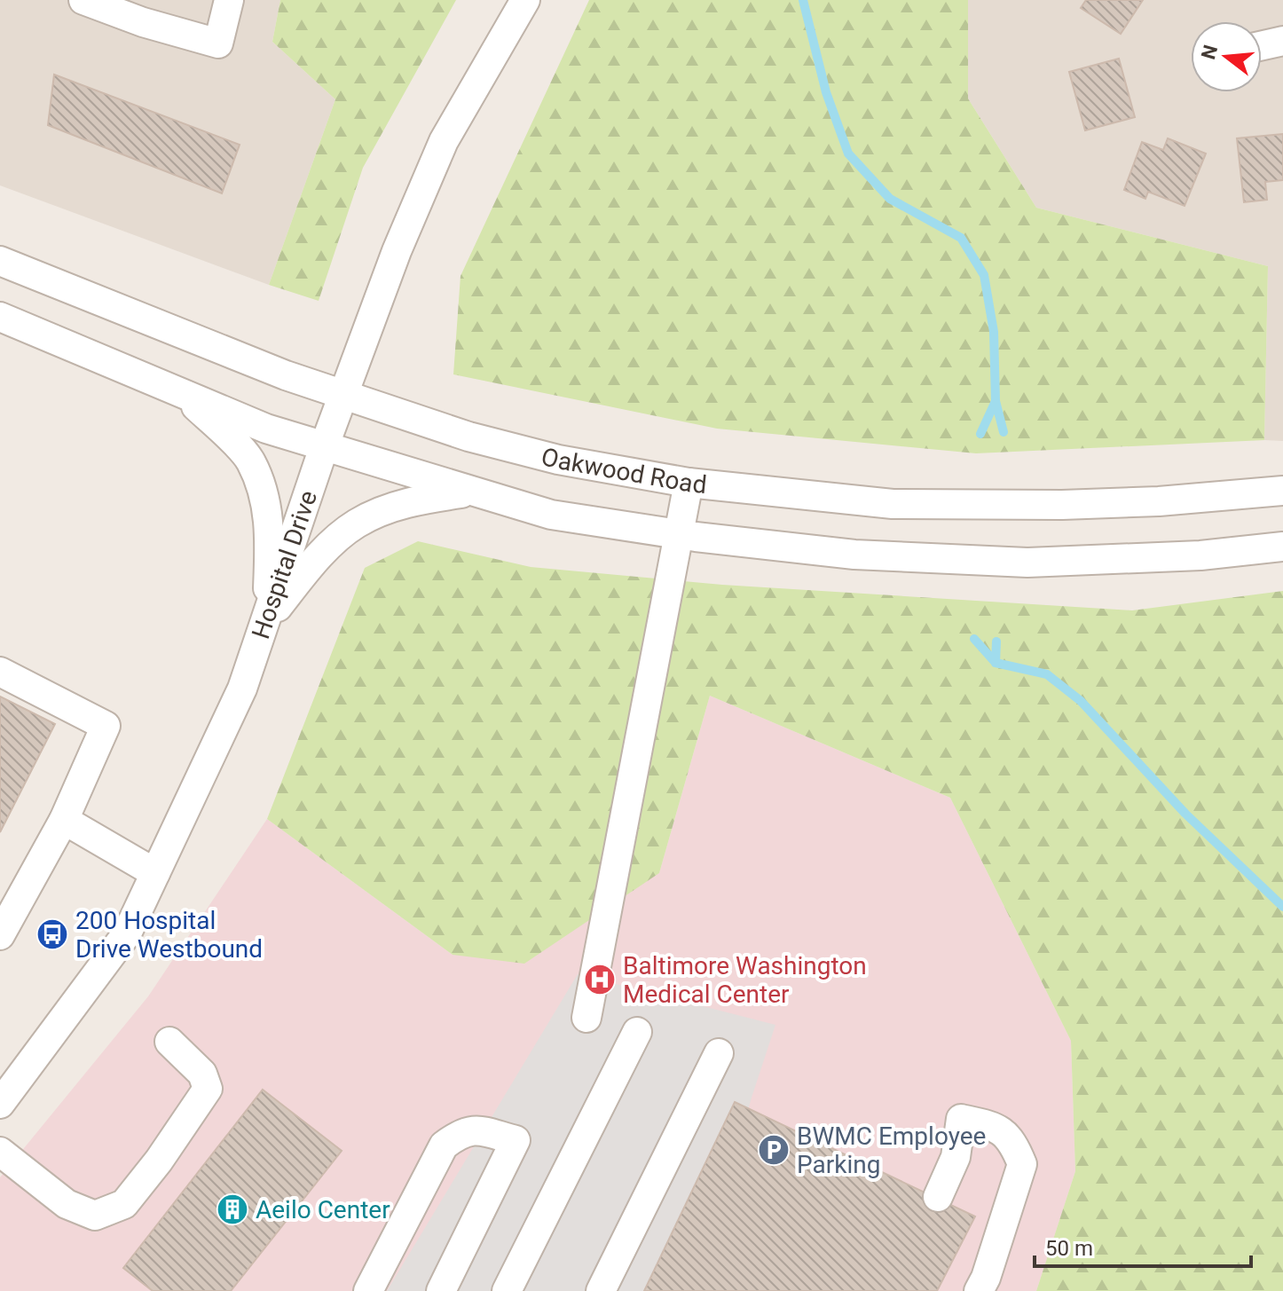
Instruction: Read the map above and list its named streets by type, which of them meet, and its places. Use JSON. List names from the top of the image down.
{
  "streets": {
    "street": ["Oakwood Road", "Hospital Drive"]
  },
  "crossings": [
    ["Oakwood Road", "Hospital Drive"]
  ],
  "places": {
    "bus stop": ["200 Hospital Drive Westbound"],
    "hospital": ["Baltimore Washington Medical Center"],
    "parking": ["BWMC Employee Parking"],
    "building": ["Aeilo Center"]
  },
  "scale_bar": "50 m",
  "north": "left"
}
